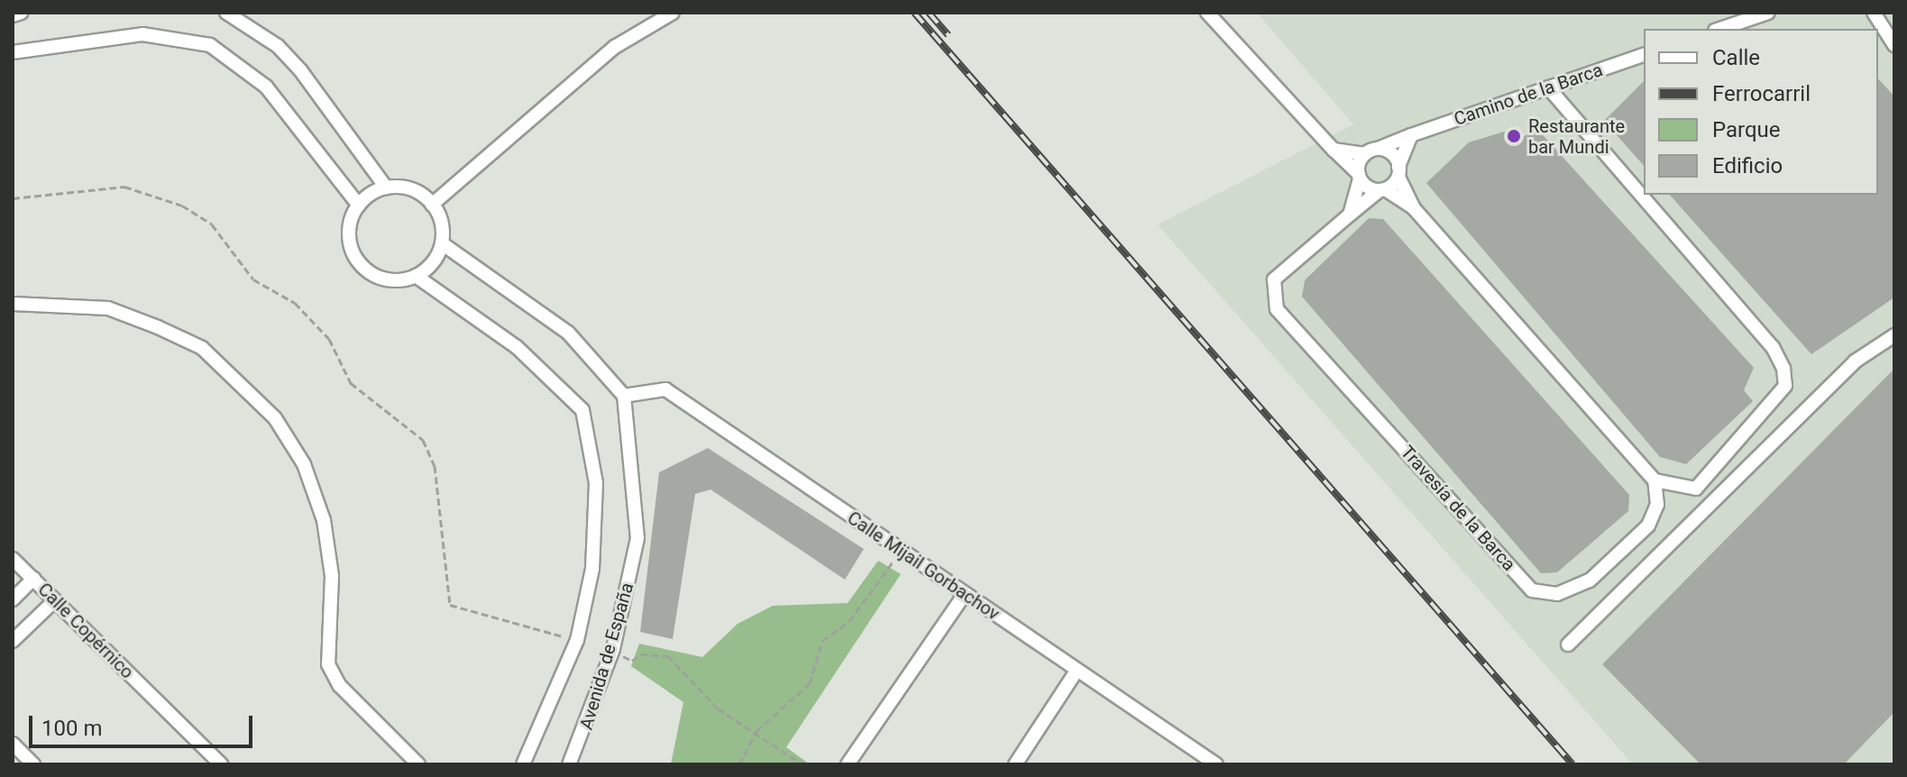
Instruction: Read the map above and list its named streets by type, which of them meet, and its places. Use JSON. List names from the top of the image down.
{
  "streets": {
    "street": [
      "Camino de la Barca",
      "Travesía de la Barca",
      "Calle Mijail Gorbachov",
      "Calle Copérnico",
      "Avenida de España"
    ]
  },
  "crossings": [
    ["Calle Mijail Gorbachov", "Avenida de España"]
  ],
  "places": ["Restaurante bar Mundi"],
  "legend": [
    "Calle",
    "Ferrocarril",
    "Parque",
    "Edificio"
  ],
  "scale_bar": "100 m"
}
